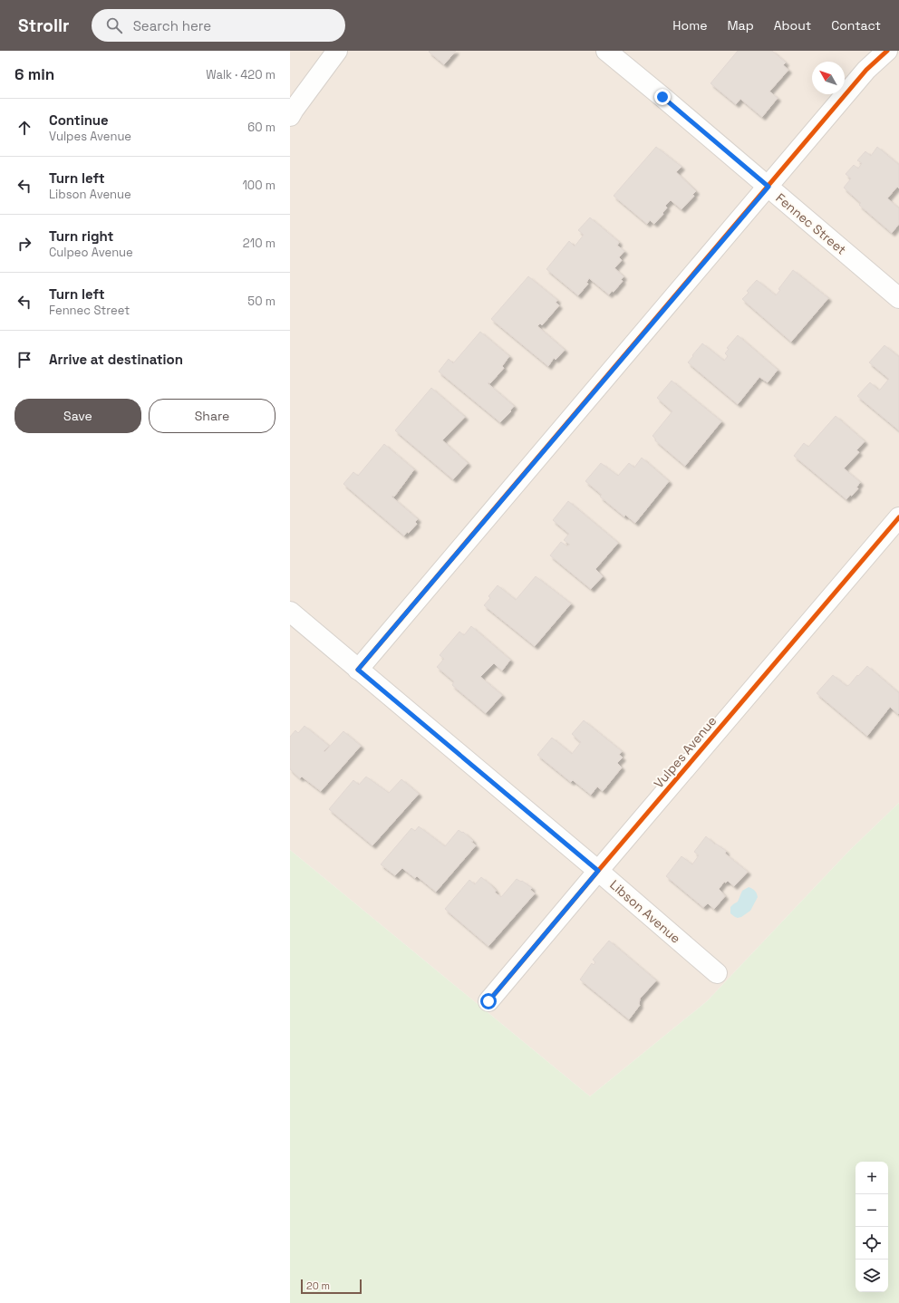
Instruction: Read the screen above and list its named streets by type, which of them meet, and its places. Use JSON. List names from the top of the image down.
{
  "streets": {
    "street": ["Fennec Street", "Vulpes Avenue", "Libson Avenue"]
  },
  "crossings": [
    ["Vulpes Avenue", "Libson Avenue"]
  ],
  "scale_bar": "20 m",
  "north": "top left",
  "page": {
    "header": "Strollr",
    "search": "Search here",
    "nav": [
      "Home",
      "Map",
      "About",
      "Contact"
    ],
    "heading": ["6 min", "Walk · 420 m"],
    "list": [
      ["Continue", "Vulpes Avenue", "60 m"],
      ["Turn left", "Libson Avenue", "100 m"],
      ["Turn right", "Culpeo Avenue", "210 m"],
      ["Turn left", "Fennec Street", "50 m"],
      "Arrive at destination"
    ],
    "buttons": ["Save", "Share"],
    "map_buttons": ["+", "−"],
    "scale": "20 m"
  }
}
